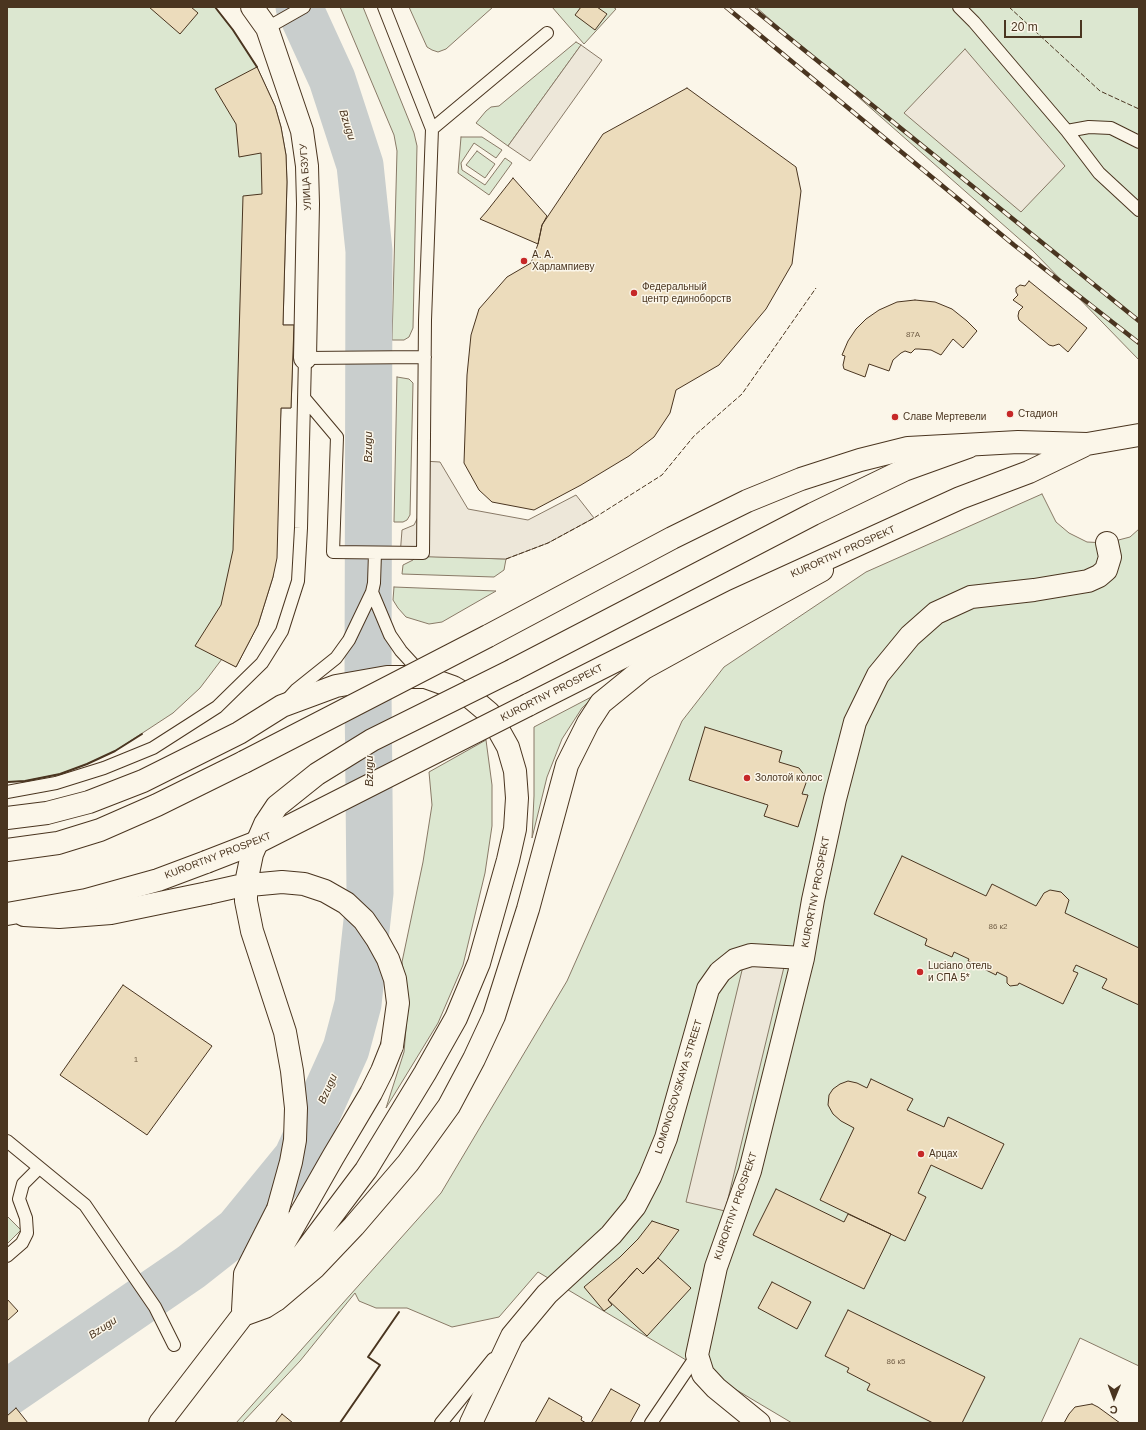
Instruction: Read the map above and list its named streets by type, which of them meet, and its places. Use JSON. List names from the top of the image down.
{
  "streets": {
    "main road": ["УЛИЦА БЗУГУ", "KURORTNY PROSPEKT", "LOMONOSOVSKAYA STREET"]
  },
  "crossings": [
    ["KURORTNY PROSPEKT", "LOMONOSOVSKAYA STREET"]
  ],
  "water": ["Bzugu"],
  "places": [
    "А. А. Харлампиеву",
    "Федеральный центр единоборств",
    "Стадион",
    "Славе Мертевели",
    "Золотой колос",
    "Luciano отель и СПА 5*",
    "Арцах"
  ],
  "house_numbers": [
    "87А",
    "86 к2",
    "1",
    "86 к5"
  ],
  "scale_bar": "20 m",
  "north": "bottom"
}
